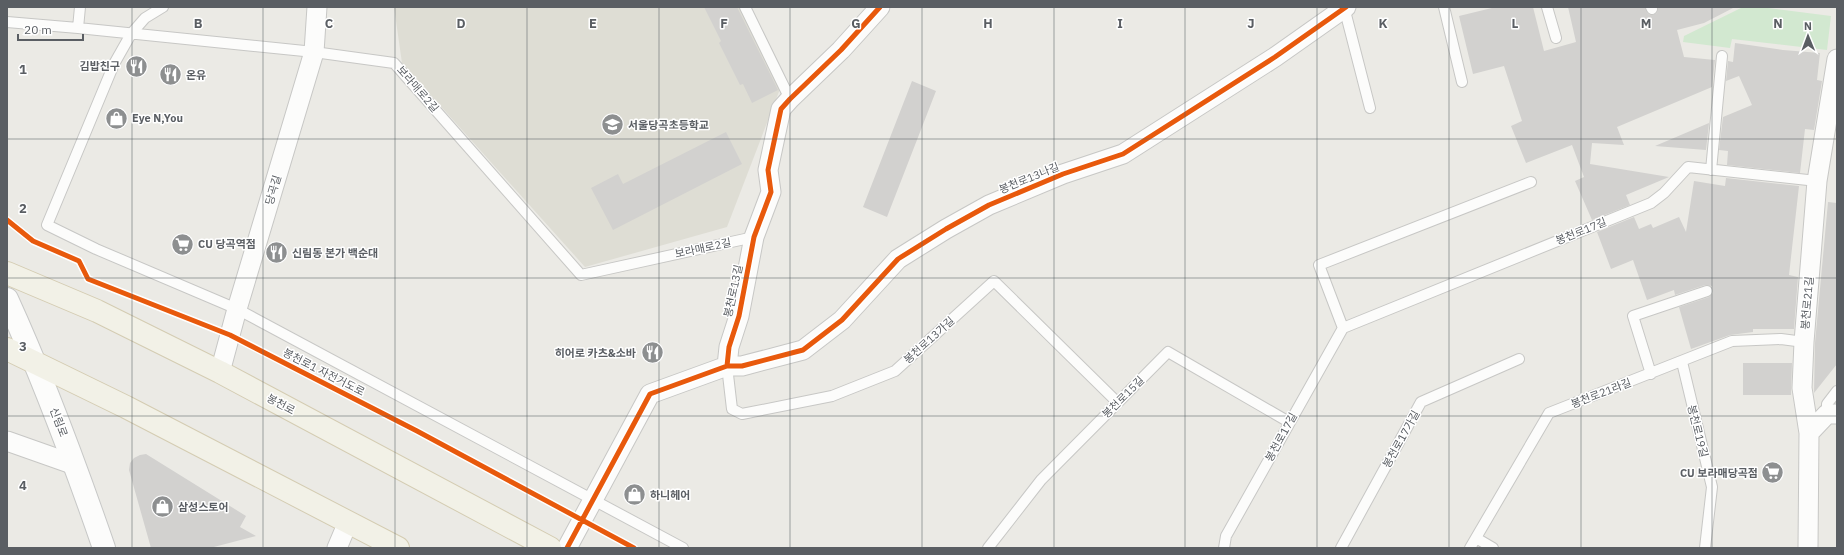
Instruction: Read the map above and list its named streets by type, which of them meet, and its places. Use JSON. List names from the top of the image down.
{
  "streets": {
    "main road": ["봉천로", "신림로"],
    "street": [
      "봉천로13나길",
      "당곡길",
      "봉천로13길",
      "봉천로21길"
    ],
    "lane": [
      "보라매로2길",
      "봉천로17길",
      "봉천로13가길",
      "봉천로21라길",
      "봉천로15길",
      "봉천로19길",
      "봉천로17가길"
    ],
    "cycle path": ["봉천로1 자전거도로"]
  },
  "crossings": [
    ["보라매로2길", "당곡길"],
    ["보라매로2길", "봉천로13길"],
    ["봉천로13나길", "봉천로13길"],
    ["봉천로13나길", "봉천로13가길"],
    ["당곡길", "봉천로"],
    ["봉천로17길", "봉천로21길"],
    ["봉천로17길", "봉천로15길"],
    ["봉천로13길", "봉천로13가길"],
    ["봉천로21길", "봉천로21라길"],
    ["봉천로13가길", "봉천로15길"],
    ["봉천로21라길", "봉천로19길"]
  ],
  "places": {
    "restaurant": [
      "김밥친구",
      "온유",
      "신림동 본가 백순대",
      "히어로 카츠&소바"
    ],
    "shop": ["Eye N,You", "하니헤어", "삼성스토어"],
    "school or university": ["서울당곡초등학교"],
    "supermarket": ["CU 당곡역점", "CU 보라매당곡점"]
  },
  "scale_bar": "20 m",
  "north": "top",
  "grid": {
    "columns": [
      "B",
      "C",
      "D",
      "E",
      "F",
      "G",
      "H",
      "I",
      "J",
      "K",
      "L",
      "M",
      "N"
    ],
    "rows": [
      "1",
      "2",
      "3",
      "4"
    ]
  }
}
